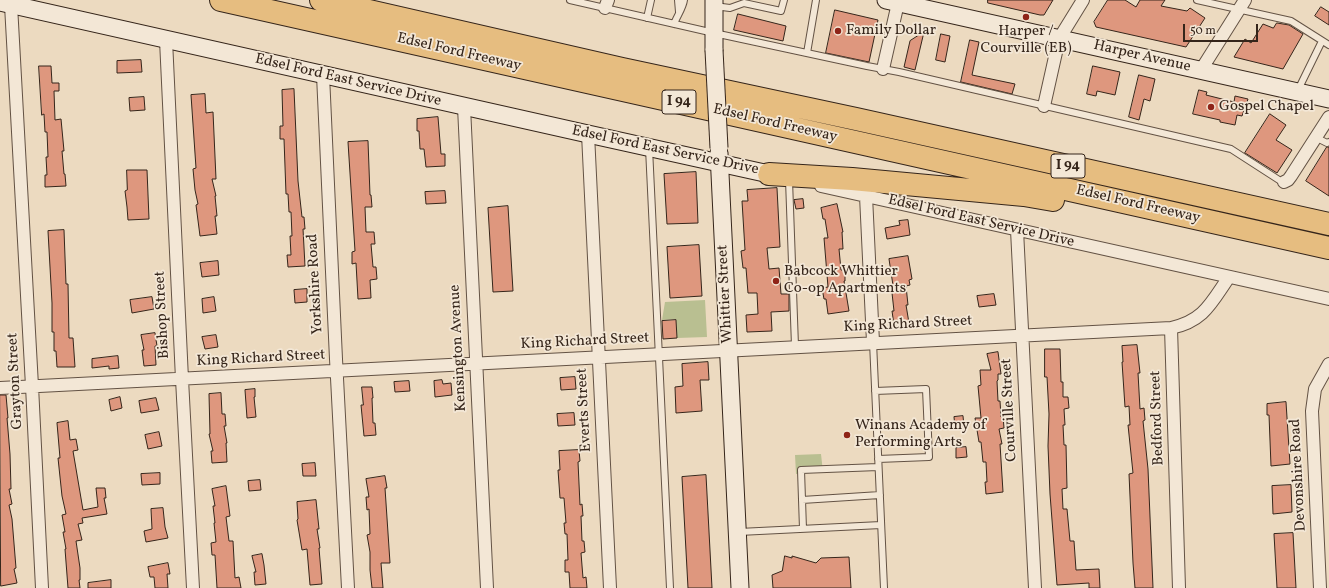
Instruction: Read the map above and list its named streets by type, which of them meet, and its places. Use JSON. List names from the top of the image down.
{
  "streets": {
    "highway": ["Edsel Ford Freeway", "I 94"],
    "street": [
      "Harper Avenue",
      "Edsel Ford East Service Drive",
      "Yorkshire Road",
      "Whittier Street",
      "Bishop Street",
      "King Richard Street",
      "Kensington Avenue",
      "Grayton Street",
      "Everts Street",
      "Courville Street",
      "Bedford Street",
      "Devonshire Road"
    ]
  },
  "crossings": [
    ["Edsel Ford East Service Drive", "Yorkshire Road"],
    ["Edsel Ford East Service Drive", "Whittier Street"],
    ["Edsel Ford East Service Drive", "Bishop Street"],
    ["Edsel Ford East Service Drive", "Kensington Avenue"],
    ["Edsel Ford East Service Drive", "Grayton Street"],
    ["Edsel Ford East Service Drive", "Everts Street"],
    ["Edsel Ford East Service Drive", "Courville Street"],
    ["Yorkshire Road", "King Richard Street"],
    ["Whittier Street", "King Richard Street"],
    ["Bishop Street", "King Richard Street"],
    ["King Richard Street", "Kensington Avenue"],
    ["King Richard Street", "Grayton Street"],
    ["King Richard Street", "Everts Street"],
    ["King Richard Street", "Courville Street"],
    ["King Richard Street", "Bedford Street"]
  ],
  "places": [
    "Harper / Courville (EB)",
    "Family Dollar",
    "Gospel Chapel",
    "Babcock Whittier Co-op Apartments",
    "Winans Academy of Performing Arts"
  ],
  "scale_bar": "50 m"
}
